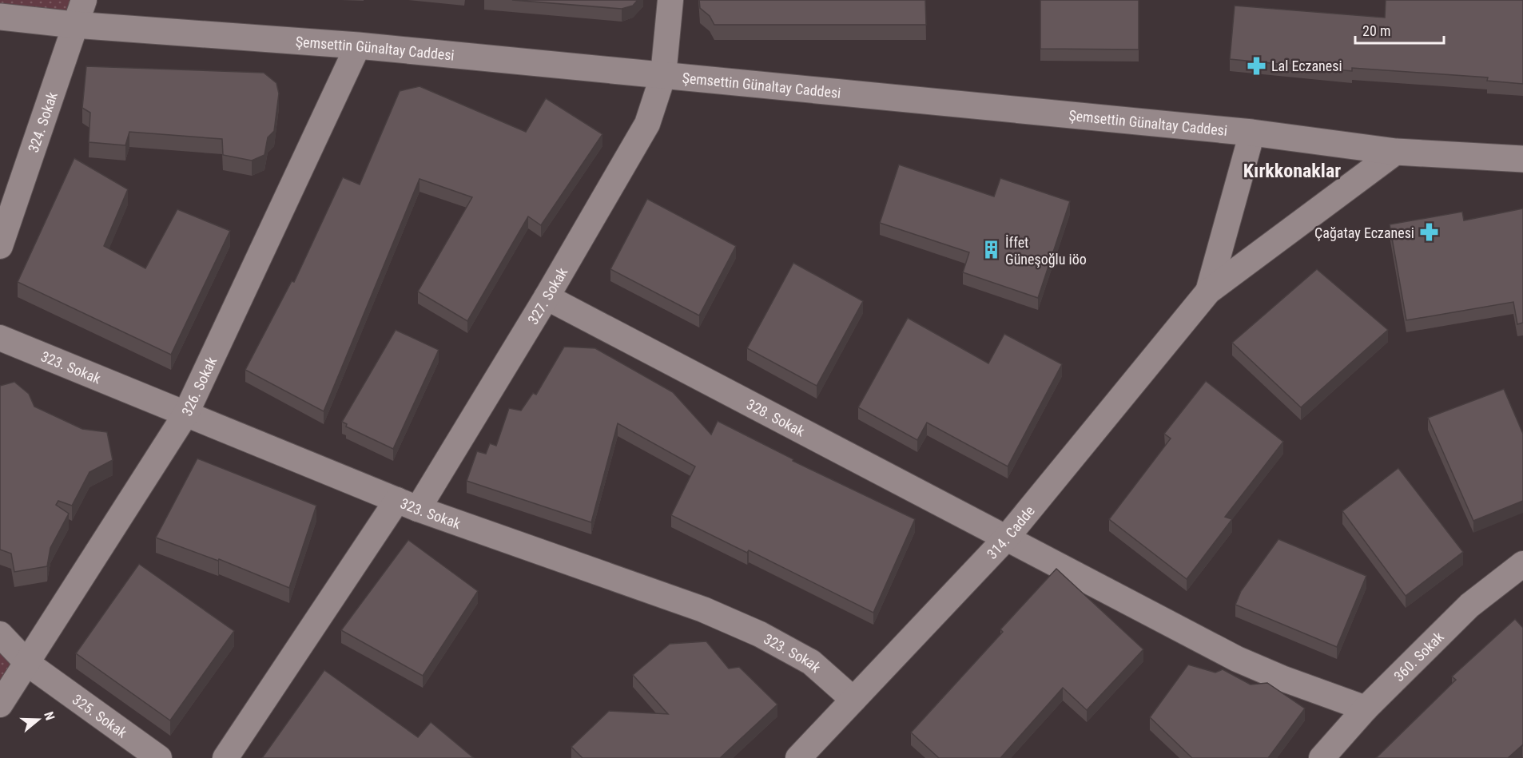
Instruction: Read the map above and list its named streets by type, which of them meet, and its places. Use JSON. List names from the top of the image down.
{
  "streets": {
    "street": [
      "Şemsettin Günaltay Caddesi",
      "324. Sokak",
      "327. Sokak",
      "323. Sokak",
      "326. Sokak",
      "328. Sokak",
      "314. Cadde",
      "360. Sokak",
      "325. Sokak"
    ]
  },
  "crossings": [
    ["Şemsettin Günaltay Caddesi", "324. Sokak"],
    ["Şemsettin Günaltay Caddesi", "327. Sokak"],
    ["Şemsettin Günaltay Caddesi", "326. Sokak"],
    ["327. Sokak", "323. Sokak"],
    ["327. Sokak", "328. Sokak"],
    ["323. Sokak", "326. Sokak"],
    ["323. Sokak", "314. Cadde"],
    ["326. Sokak", "325. Sokak"],
    ["328. Sokak", "314. Cadde"],
    ["328. Sokak", "360. Sokak"]
  ],
  "districts": ["Kırkkonaklar"],
  "places": {
    "pharmacy": ["Lal Eczanesi", "Çağatay Eczanesi"],
    "building": ["İffet Güneşoğlu iöo"]
  },
  "scale_bar": "20 m",
  "north": "right"
}
